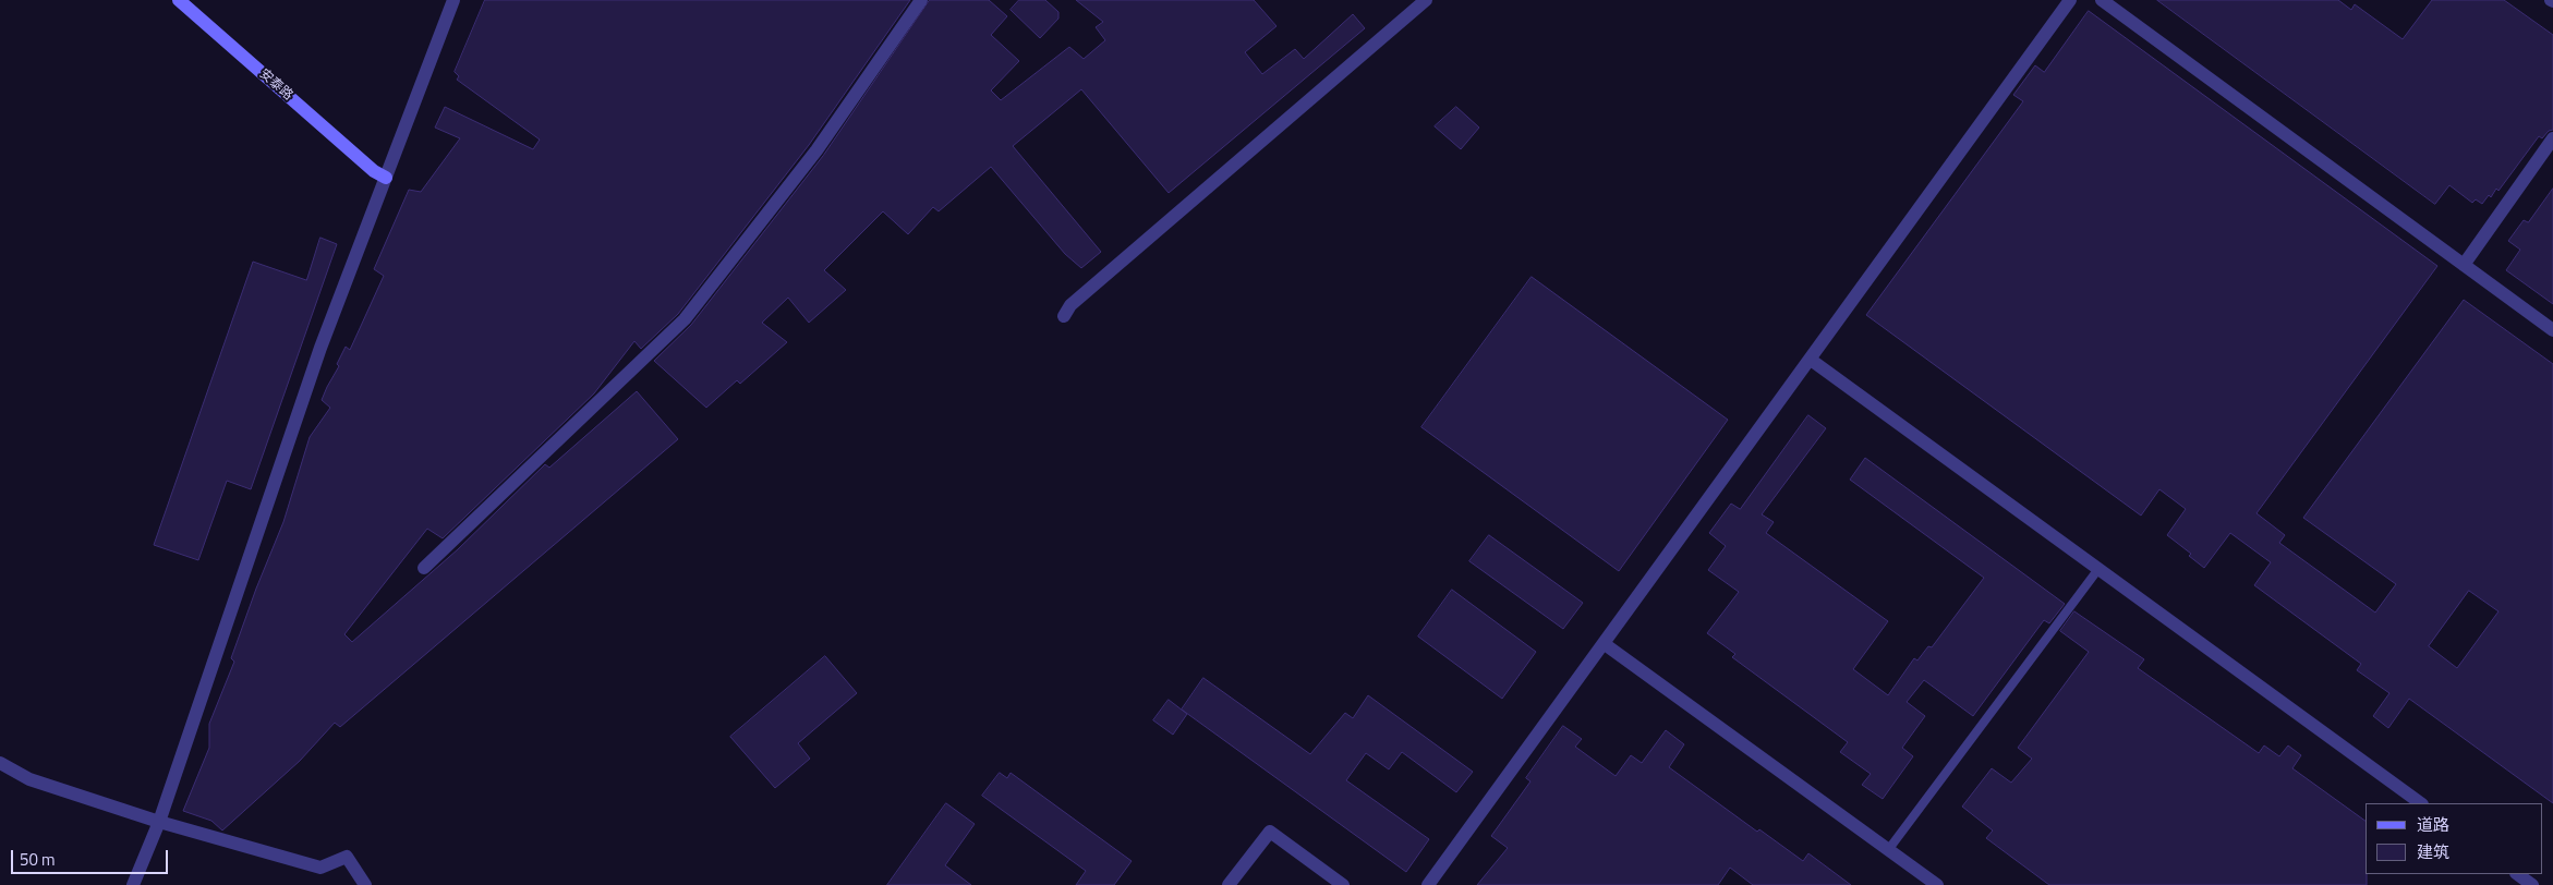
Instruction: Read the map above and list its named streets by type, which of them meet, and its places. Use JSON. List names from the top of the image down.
{
  "streets": {
    "street": ["安泰路"]
  },
  "legend": ["道路", "建筑"],
  "scale_bar": "50 m"
}
